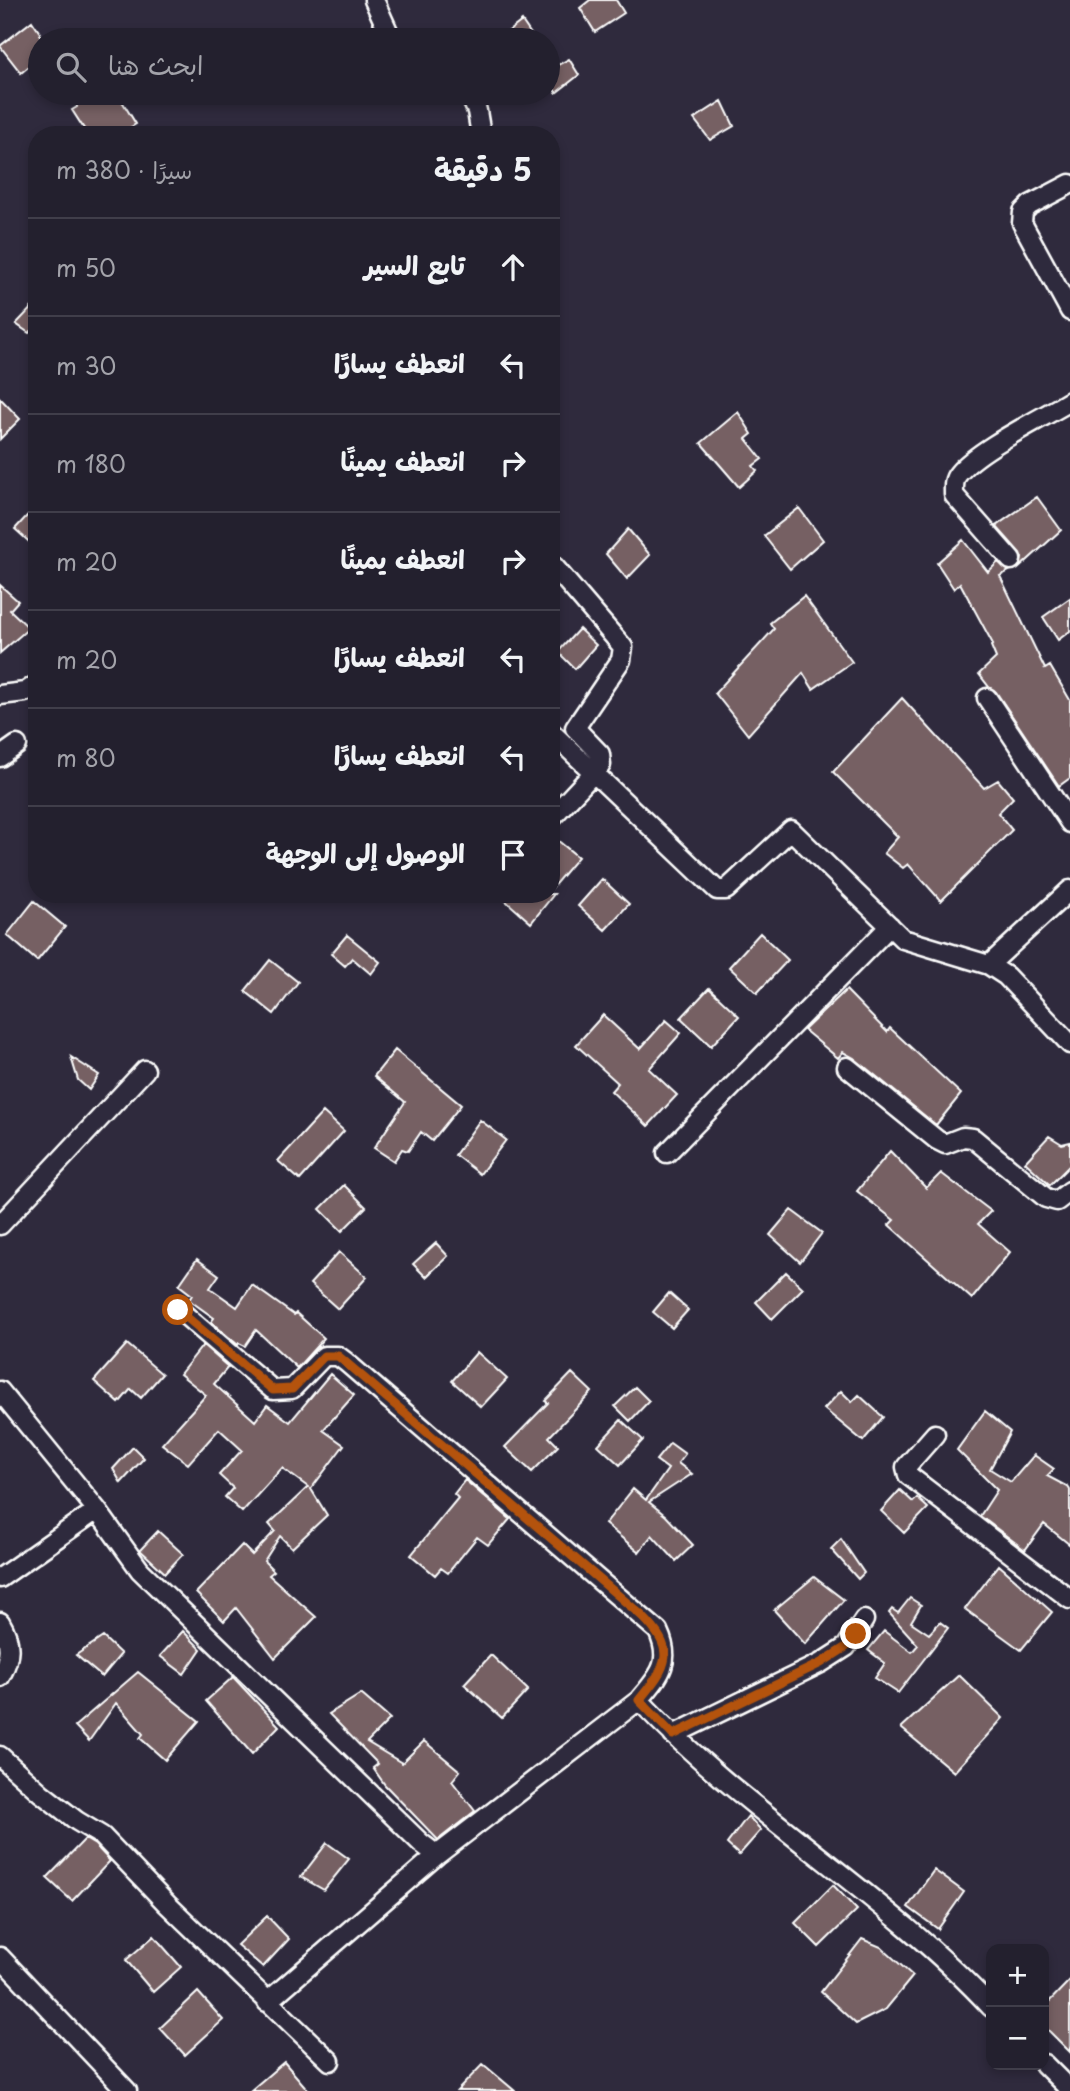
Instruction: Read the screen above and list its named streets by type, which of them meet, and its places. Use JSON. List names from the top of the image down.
{
  "page": {
    "search": "ابحث هنا",
    "heading": ["5 دقيقة", "سيرًا · 380 m"],
    "list": [
      ["تابع السير", "50 m"],
      ["انعطف يسارًا", "30 m"],
      ["انعطف يمينًا", "180 m"],
      ["انعطف يمينًا", "20 m"],
      ["انعطف يسارًا", "20 m"],
      ["انعطف يسارًا", "80 m"],
      "الوصول إلى الوجهة"
    ],
    "map_buttons": ["+", "−"]
  }
}
